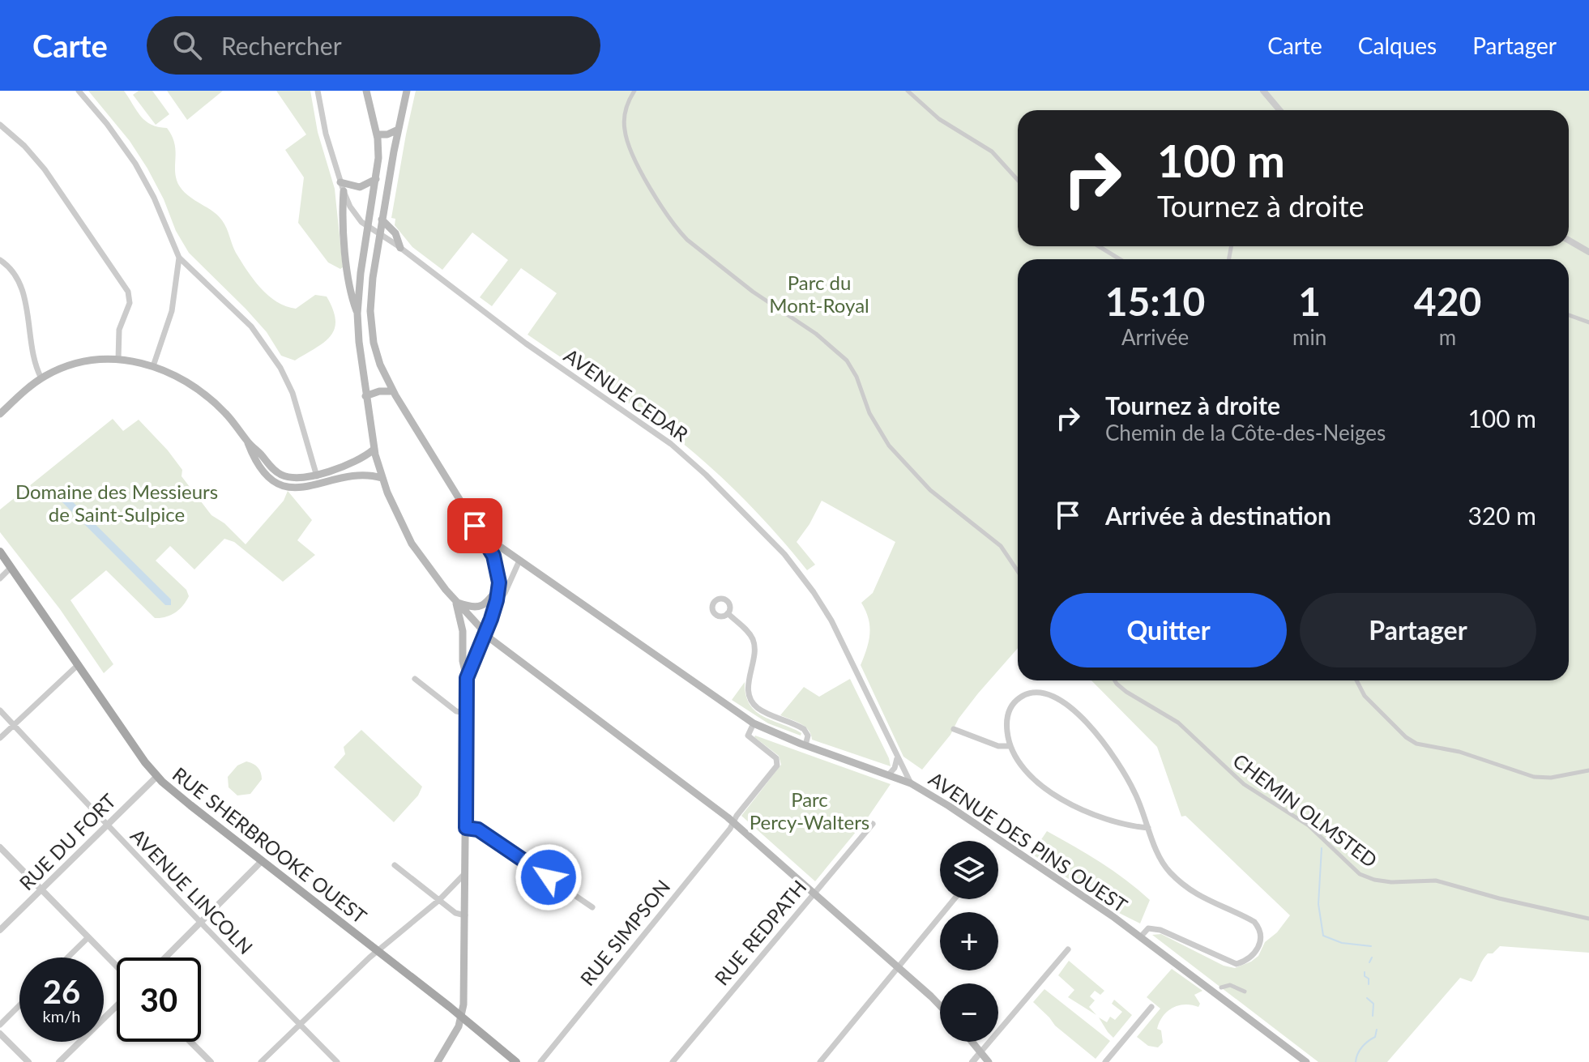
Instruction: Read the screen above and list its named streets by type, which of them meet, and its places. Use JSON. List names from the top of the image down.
{
  "streets": {
    "main road": ["AVENUE DES PINS OUEST", "RUE SHERBROOKE OUEST"],
    "street": [
      "AVENUE CEDAR",
      "CHEMIN OLMSTED",
      "RUE DU FORT",
      "AVENUE LINCOLN",
      "RUE SIMPSON",
      "RUE REDPATH"
    ]
  },
  "crossings": [
    ["AVENUE CEDAR", "AVENUE DES PINS OUEST"],
    ["RUE DU FORT", "RUE SHERBROOKE OUEST"],
    ["RUE DU FORT", "AVENUE LINCOLN"],
    ["AVENUE DES PINS OUEST", "RUE SIMPSON"]
  ],
  "parks": ["Parc du Mont-Royal", "Domaine des Messieurs de Saint-Sulpice", "Parc Percy-Walters"],
  "page": {
    "header": "Carte",
    "search": "Rechercher",
    "nav": ["Carte", "Calques", "Partager"],
    "turn": ["100 m", "Tournez à droite"],
    "eta": [
      "15:10",
      "Arrivée",
      "1",
      "min",
      "420",
      "m"
    ],
    "list": [
      {
        "name": "Tournez à droite",
        "note": "Chemin de la Côte-des-Neiges",
        "value": "100 m"
      },
      {
        "name": "Arrivée à destination",
        "value": "320 m"
      }
    ],
    "buttons": ["Quitter", "Partager"],
    "map_buttons": ["+", "−"],
    "speed": "26 km/h",
    "limit": "30"
  }
}
